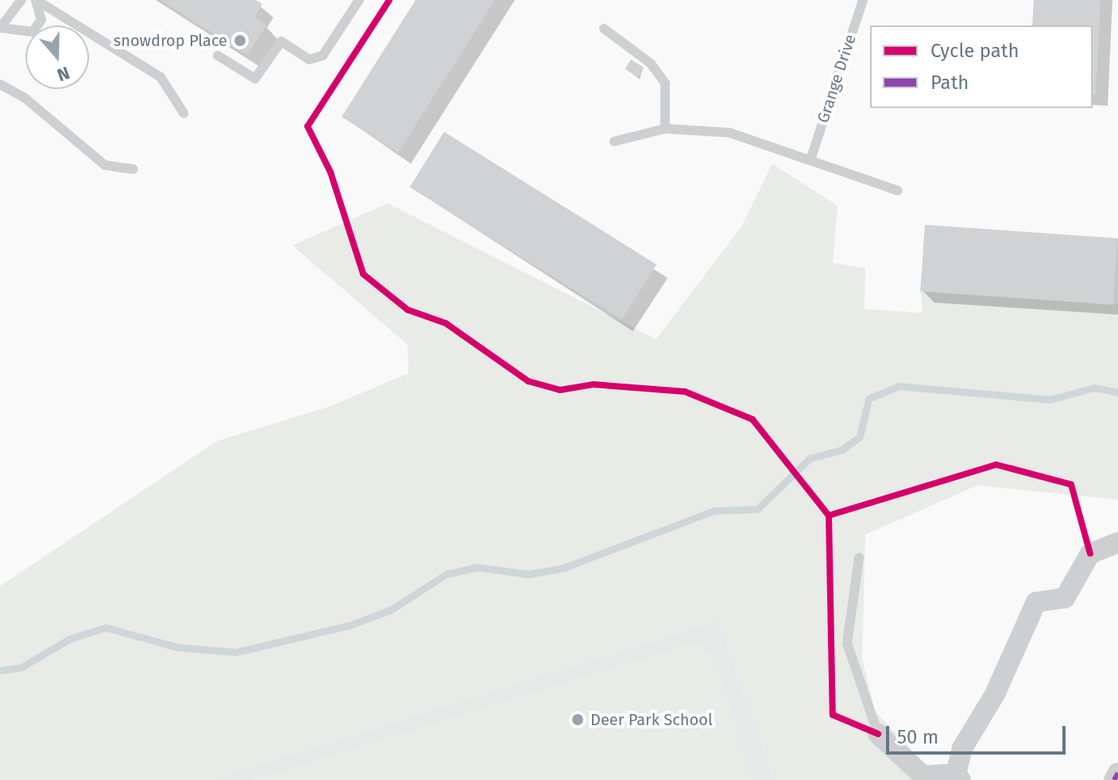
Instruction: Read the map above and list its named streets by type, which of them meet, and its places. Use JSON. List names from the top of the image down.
{
  "streets": {
    "lane": ["Grange Drive"]
  },
  "places": ["snowdrop Place", "Deer Park School"],
  "legend": ["Cycle path", "Path"],
  "scale_bar": "50 m",
  "north": "bottom"
}
